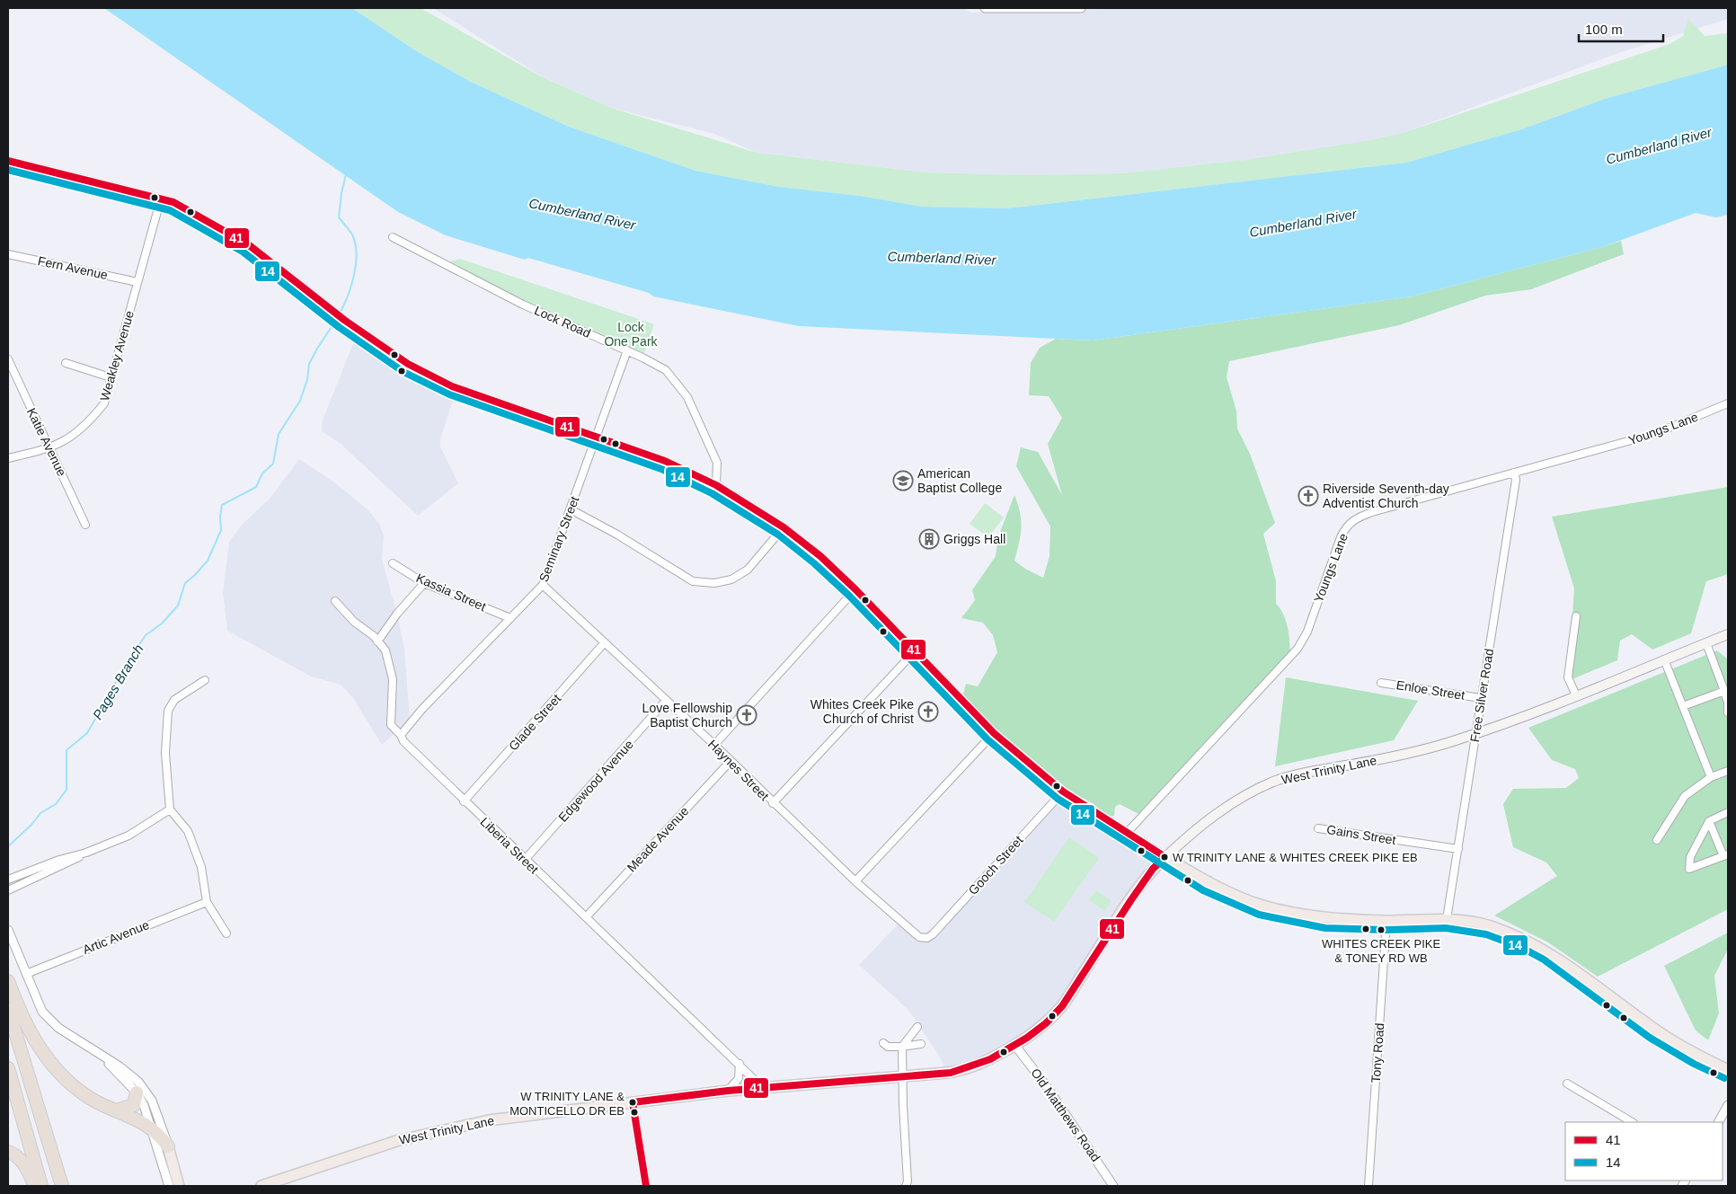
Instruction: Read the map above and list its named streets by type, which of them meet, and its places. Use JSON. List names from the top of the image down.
{
  "streets": {
    "main road": ["West Trinity Lane"],
    "street": [
      "Fern Avenue",
      "Lock Road",
      "Weakley Avenue",
      "Youngs Lane",
      "Katie Avenue",
      "Seminary Street",
      "Kassia Street",
      "Enloe Street",
      "Free Silver Road",
      "Glade Street",
      "Haynes Street",
      "Edgewood Avenue",
      "Gains Street",
      "Meade Avenue",
      "Liberia Street",
      "Gooch Street",
      "Artic Avenue",
      "Tony Road",
      "Old Matthews Road"
    ]
  },
  "crossings": [
    ["Fern Avenue", "Weakley Avenue"],
    ["Lock Road", "Seminary Street"],
    ["Weakley Avenue", "Katie Avenue"],
    ["Youngs Lane", "Free Silver Road"],
    ["Seminary Street", "Kassia Street"],
    ["Seminary Street", "Haynes Street"],
    ["Seminary Street", "Liberia Street"],
    ["Enloe Street", "Free Silver Road"],
    ["Free Silver Road", "West Trinity Lane"],
    ["Free Silver Road", "Gains Street"],
    ["Glade Street", "Haynes Street"],
    ["Glade Street", "Liberia Street"],
    ["Haynes Street", "Edgewood Avenue"],
    ["Haynes Street", "Meade Avenue"],
    ["Haynes Street", "Gooch Street"],
    ["West Trinity Lane", "Liberia Street"],
    ["West Trinity Lane", "Old Matthews Road"],
    ["Edgewood Avenue", "Liberia Street"],
    ["Meade Avenue", "Liberia Street"]
  ],
  "water": ["Cumberland River", "Pages Branch"],
  "parks": ["Lock One Park"],
  "places": {
    "school or university": ["American Baptist College"],
    "church": ["Riverside Seventh-day Adventist Church", "Whites Creek Pike Church of Christ", "Love Fellowship Baptist Church"],
    "building": ["Griggs Hall"],
    "other": ["W TRINITY LANE & WHITES CREEK PIKE EB", "WHITES CREEK PIKE & TONEY RD WB", "W TRINITY LANE & MONTICELLO DR EB"]
  },
  "lines": ["transit line 41", "transit line 14"],
  "legend": ["41", "14"],
  "scale_bar": "100 m"
}
